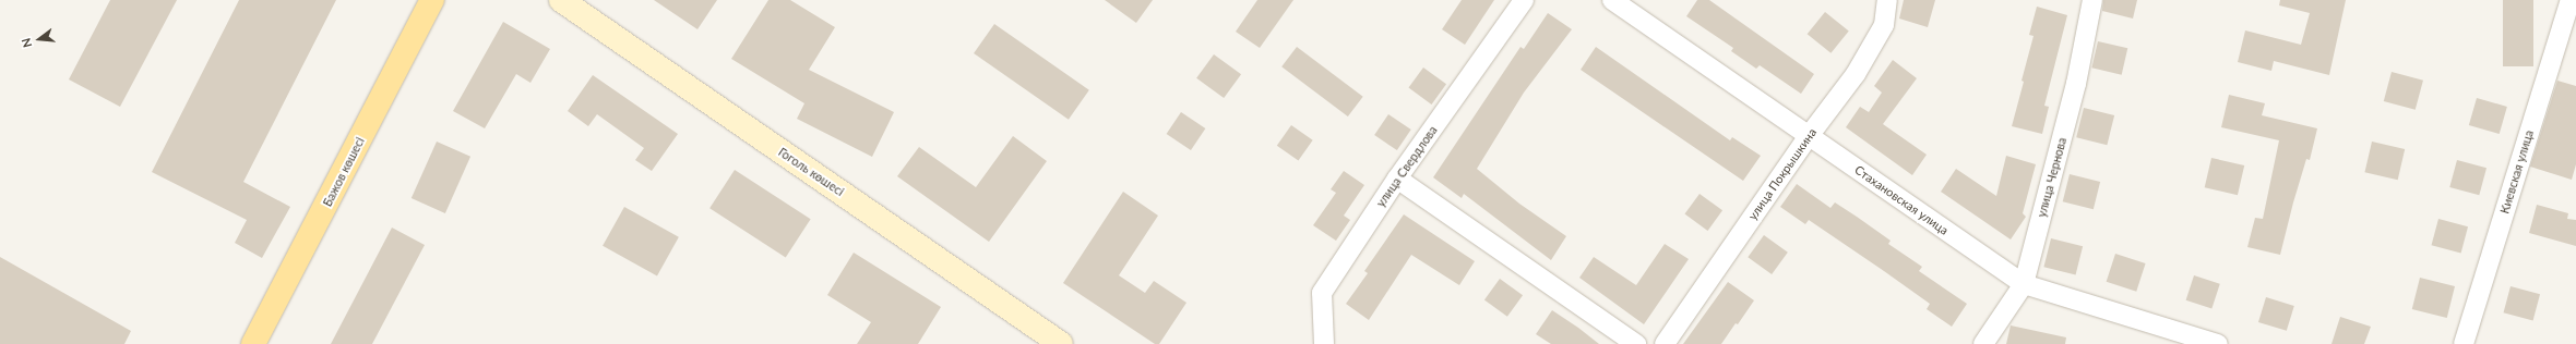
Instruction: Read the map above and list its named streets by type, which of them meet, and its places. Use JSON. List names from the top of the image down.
{
  "streets": {
    "main road": ["Бажов көшесі", "Гоголь көшесі"],
    "street": [
      "улица Свердлова",
      "Киевская улица",
      "улица Покрышкина",
      "улица Чернова",
      "Стахановская улица"
    ]
  },
  "crossings": [
    ["улица Покрышкина", "Стахановская улица"],
    ["улица Чернова", "Стахановская улица"]
  ],
  "north": "left"
}
